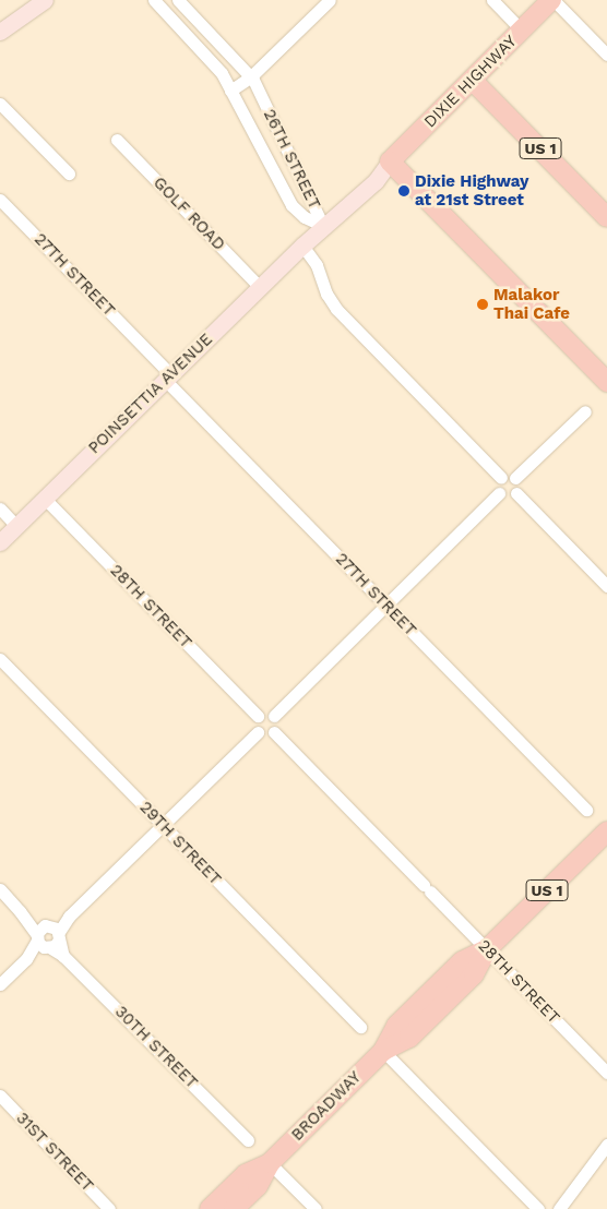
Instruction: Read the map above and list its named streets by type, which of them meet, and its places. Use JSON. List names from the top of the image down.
{
  "streets": {
    "main road": ["DIXIE HIGHWAY", "US 1", "BROADWAY"],
    "street": [
      "26TH STREET",
      "GOLF ROAD",
      "27TH STREET",
      "POINSETTIA AVENUE",
      "28TH STREET",
      "29TH STREET",
      "30TH STREET",
      "31ST STREET"
    ]
  },
  "crossings": [
    ["DIXIE HIGHWAY", "US 1"],
    ["DIXIE HIGHWAY", "26TH STREET"],
    ["DIXIE HIGHWAY", "POINSETTIA AVENUE"],
    ["GOLF ROAD", "POINSETTIA AVENUE"],
    ["27TH STREET", "POINSETTIA AVENUE"],
    ["POINSETTIA AVENUE", "28TH STREET"],
    ["28TH STREET", "BROADWAY"]
  ],
  "places": ["Dixie Highway at 21st Street", "Malakor Thai Cafe"]
}
